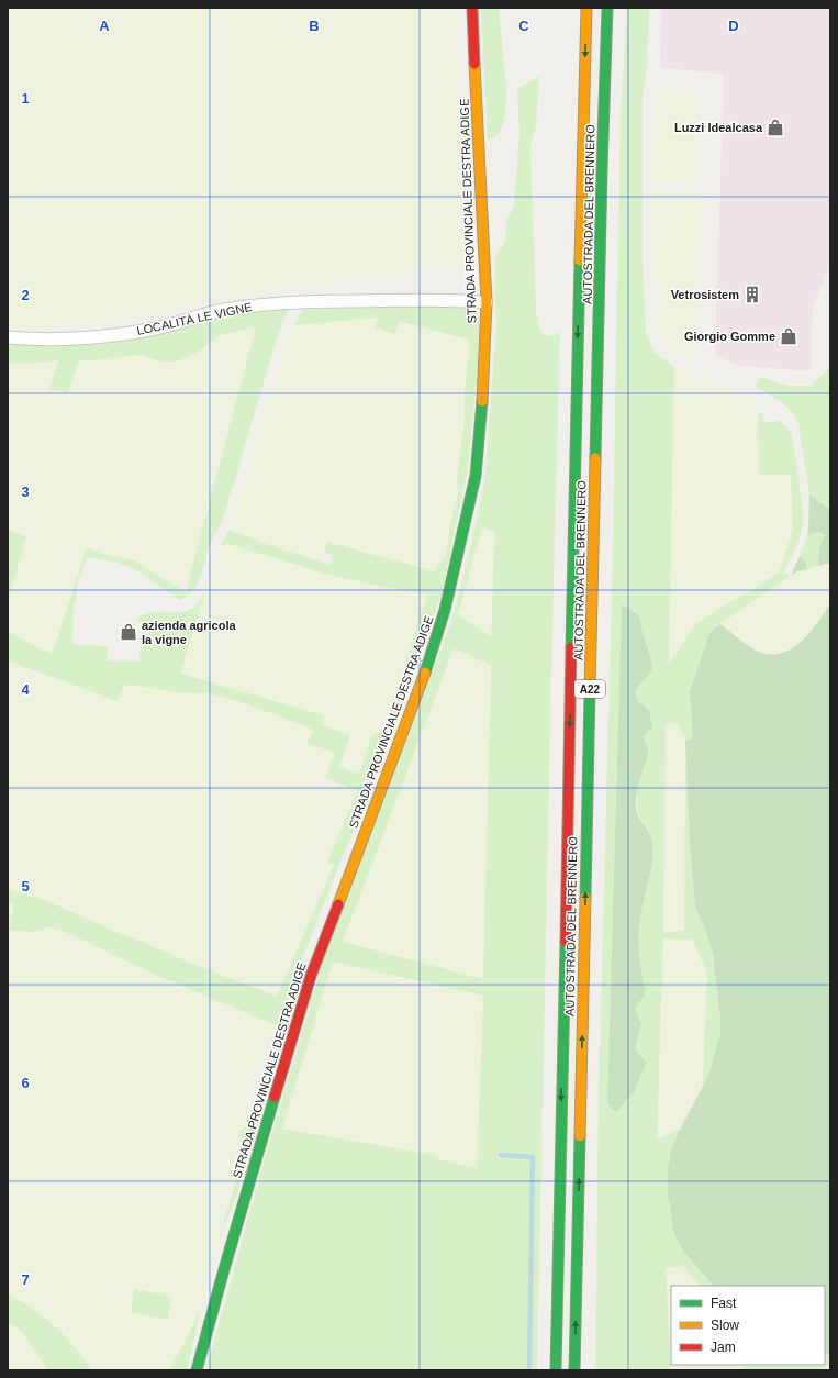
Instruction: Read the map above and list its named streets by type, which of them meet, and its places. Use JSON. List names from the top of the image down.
{
  "streets": {
    "main road": ["STRADA PROVINCIALE DESTRA ADIGE", "AUTOSTRADA DEL BRENNERO", "A22"],
    "street": ["LOCALITÀ LE VIGNE"]
  },
  "crossings": [
    ["STRADA PROVINCIALE DESTRA ADIGE", "LOCALITÀ LE VIGNE"]
  ],
  "places": {
    "shop": ["Luzzi Idealcasa", "Giorgio Gomme", "azienda agricola la vigne"],
    "building": ["Vetrosistem"]
  },
  "legend": ["Fast", "Slow", "Jam"],
  "grid": {
    "columns": [
      "A",
      "B",
      "C",
      "D"
    ],
    "rows": [
      "1",
      "2",
      "3",
      "4",
      "5",
      "6",
      "7"
    ]
  }
}
